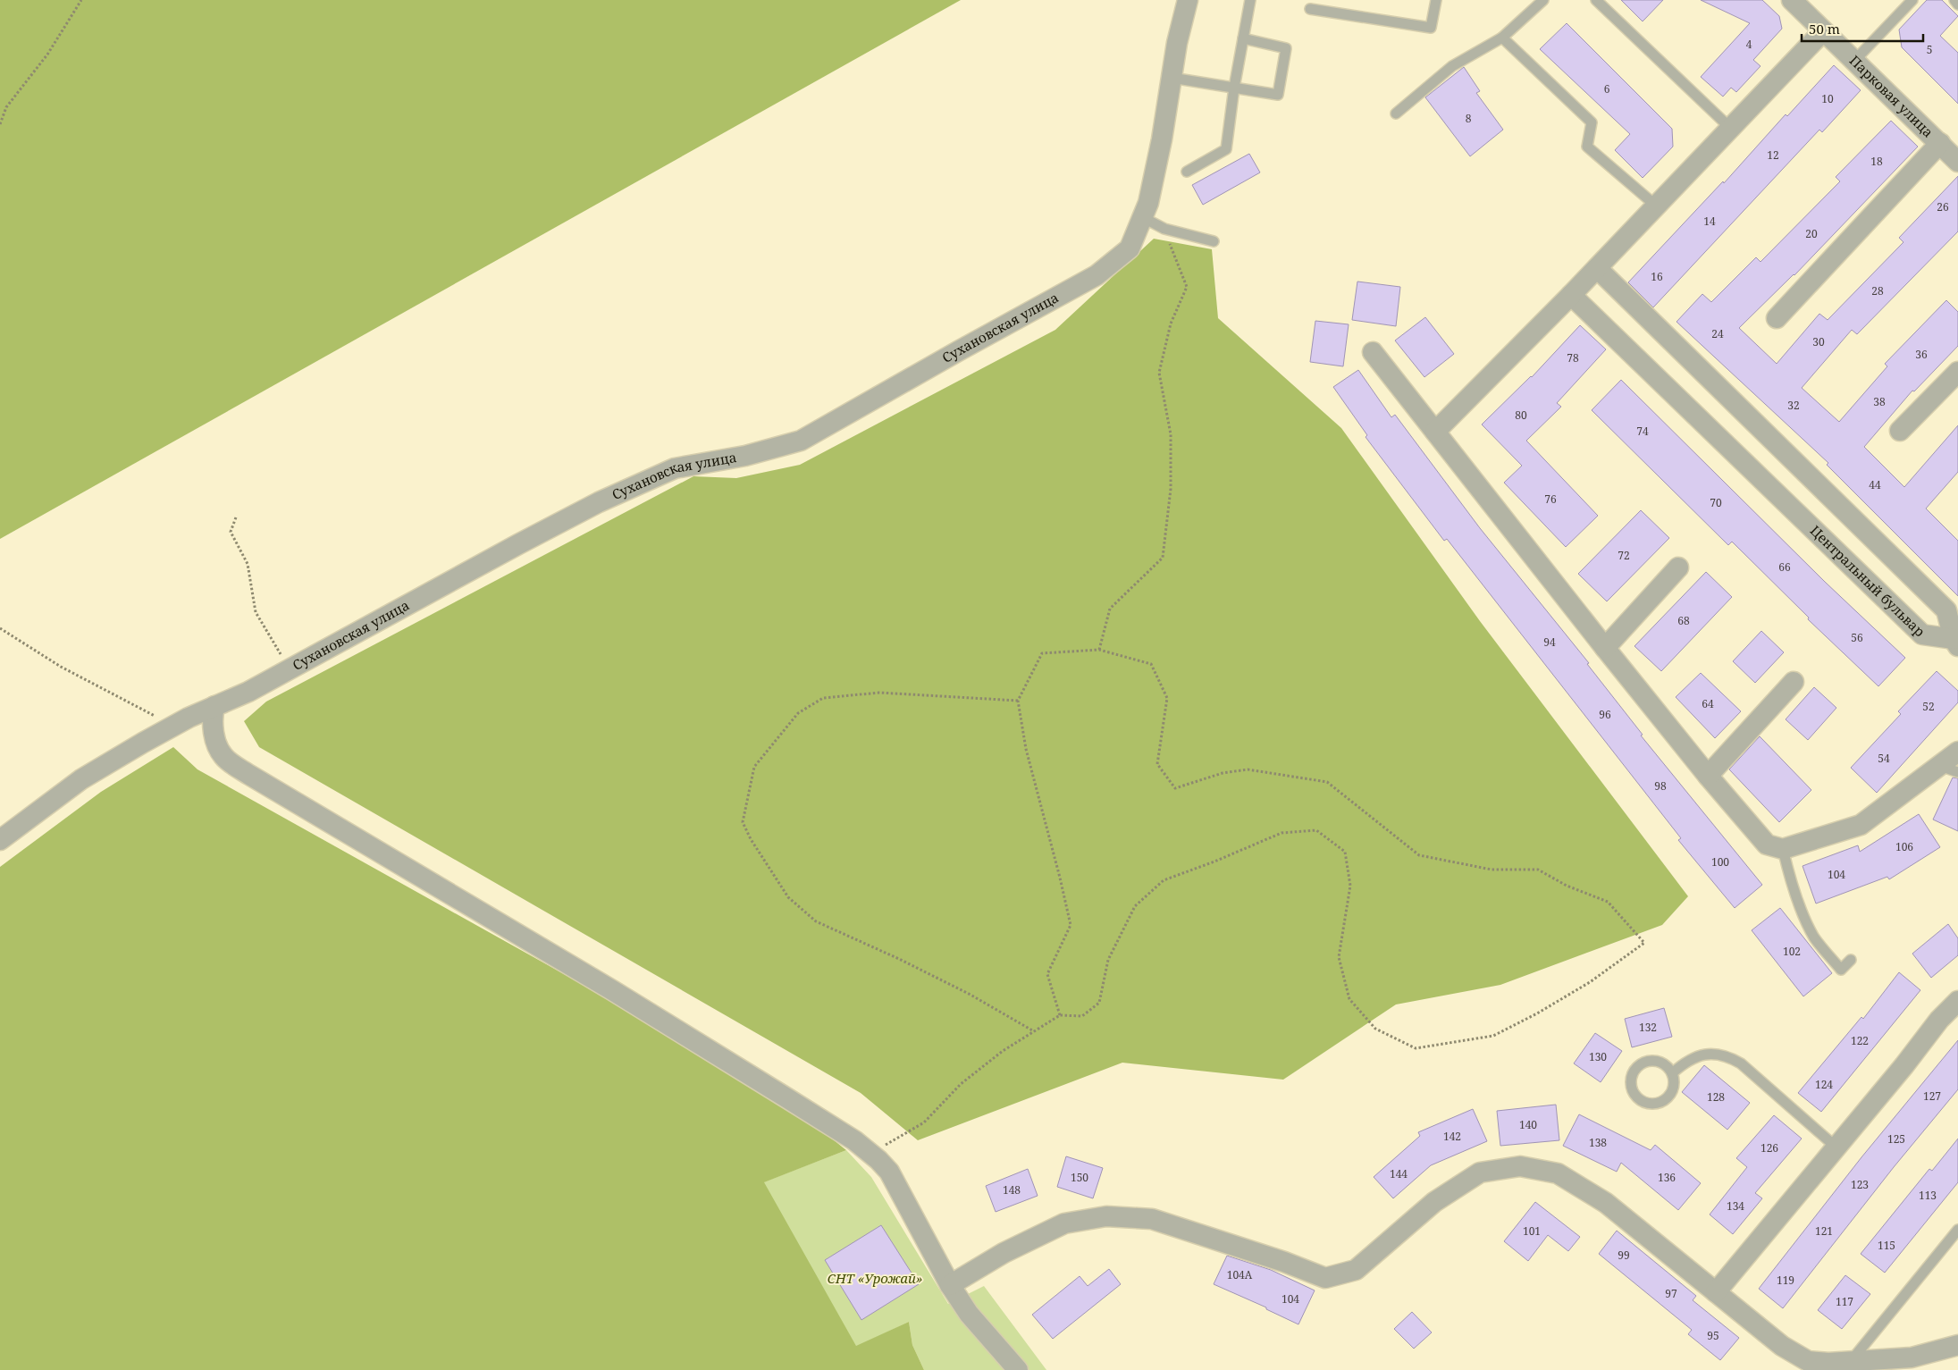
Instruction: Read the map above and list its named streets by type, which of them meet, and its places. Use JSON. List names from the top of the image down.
{
  "streets": {
    "street": ["Парковая улица", "Сухановская улица", "Центральный бульвар"]
  },
  "parks": ["СНТ «Урожай»"],
  "house_numbers": [
    "4",
    "5",
    "6",
    "10",
    "8",
    "12",
    "18",
    "26",
    "14",
    "20",
    "16",
    "28",
    "24",
    "30",
    "36",
    "78",
    "38",
    "32",
    "80",
    "74",
    "44",
    "76",
    "70",
    "72",
    "66",
    "68",
    "56",
    "94",
    "64",
    "52",
    "96",
    "54",
    "98",
    "106",
    "100",
    "104",
    "102",
    "132",
    "122",
    "130",
    "124",
    "127",
    "128",
    "140",
    "142",
    "125",
    "138",
    "126",
    "144",
    "150",
    "136",
    "123",
    "148",
    "113",
    "134",
    "101",
    "121",
    "115",
    "99",
    "104А",
    "119",
    "97",
    "104",
    "117",
    "95"
  ],
  "scale_bar": "50 m"
}
